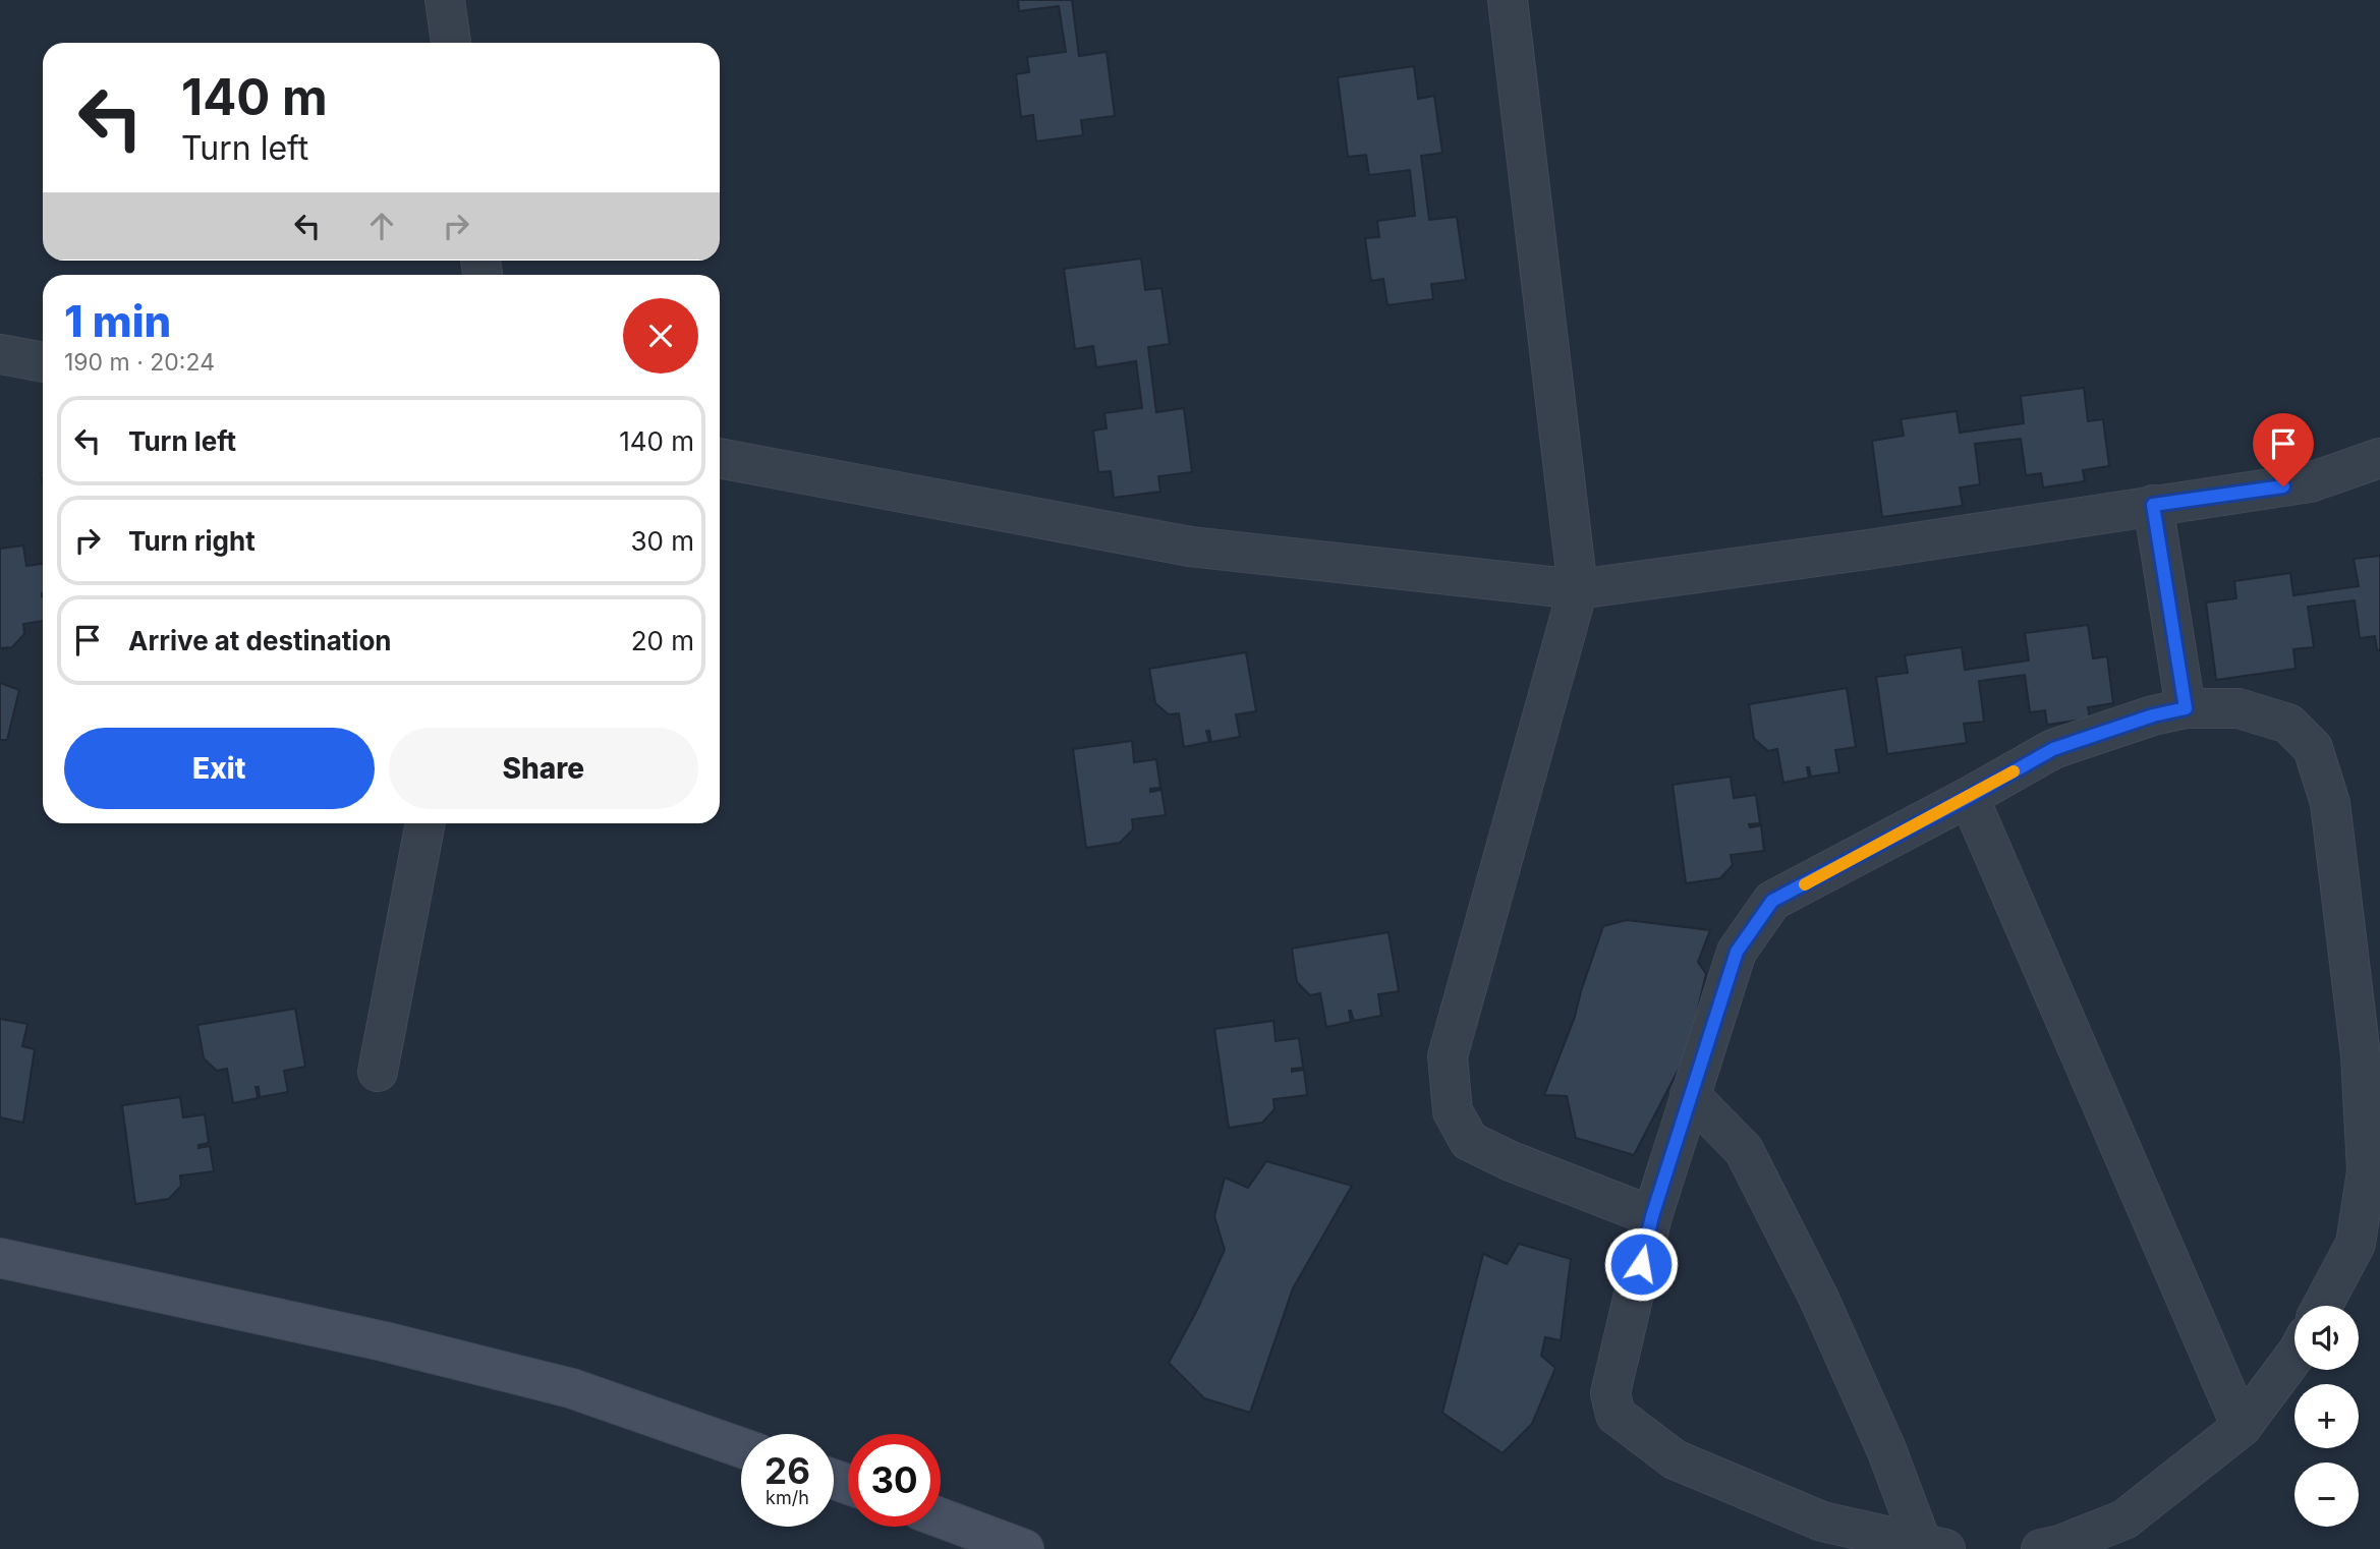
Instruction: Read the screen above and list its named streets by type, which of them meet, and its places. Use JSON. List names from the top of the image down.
{
  "page": {
    "turn": ["140 m", "Turn left"],
    "heading": ["1 min", "190 m · 20:24"],
    "list": [
      {
        "name": "Turn left",
        "value": "140 m"
      },
      {
        "name": "Turn right",
        "value": "30 m"
      },
      {
        "name": "Arrive at destination",
        "value": "20 m"
      }
    ],
    "buttons": ["Exit", "Share"],
    "map_buttons": ["+", "−"],
    "speed": "26 km/h",
    "limit": "30"
  }
}
